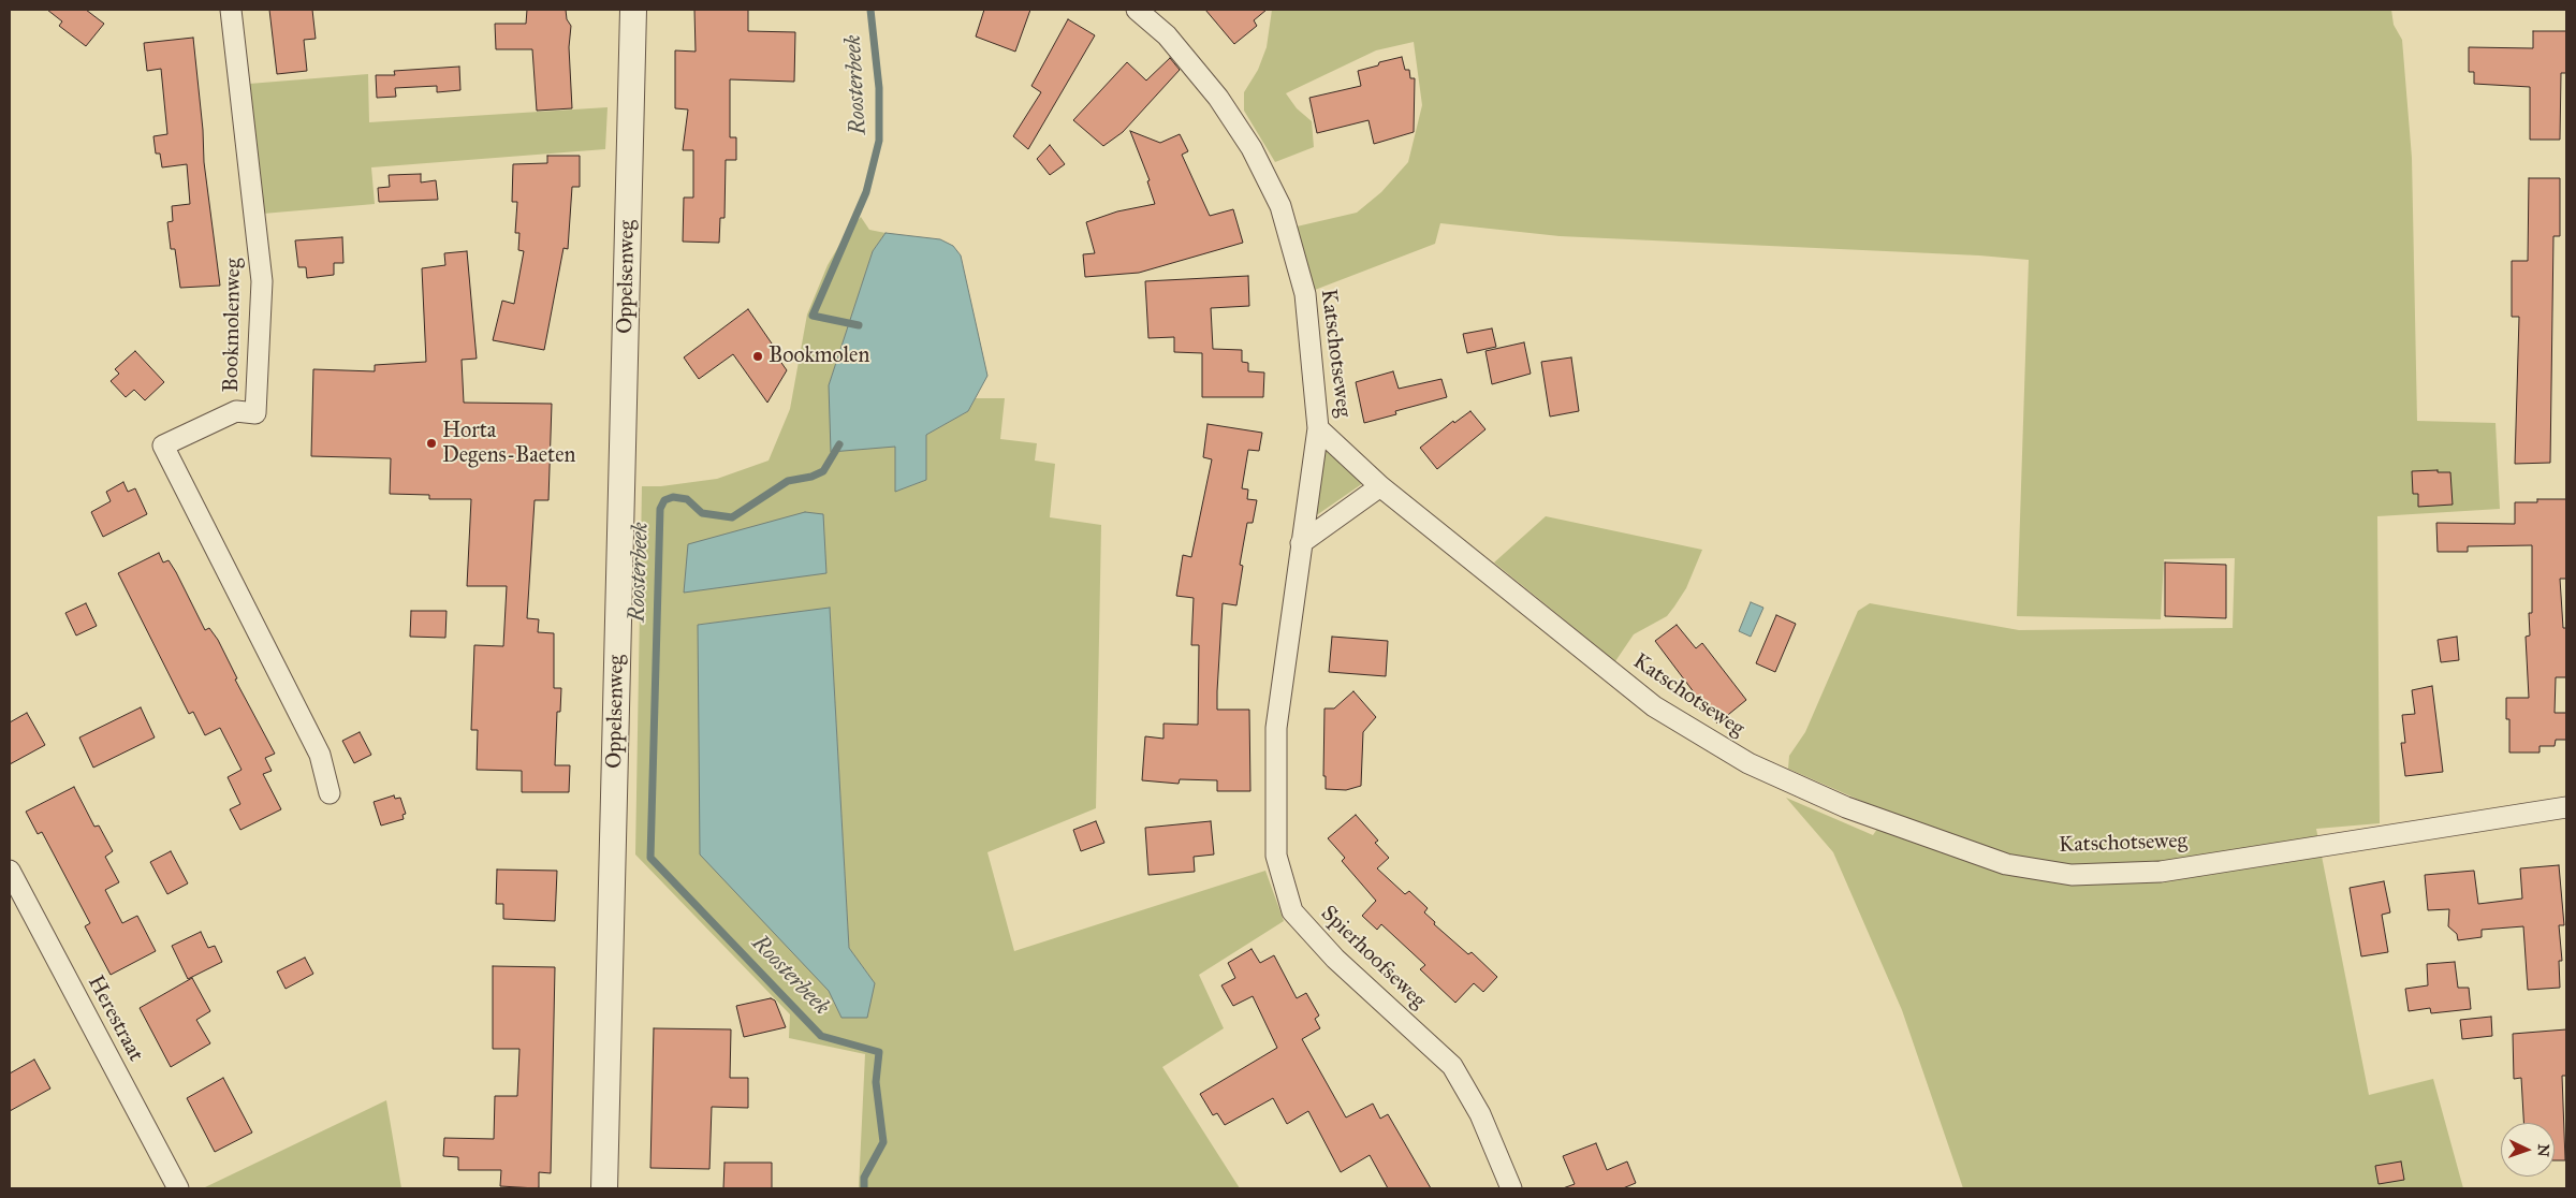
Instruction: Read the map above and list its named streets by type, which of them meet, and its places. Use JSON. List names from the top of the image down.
{
  "streets": {
    "street": [
      "Oppelsenweg",
      "Bookmolenweg",
      "Katschotseweg",
      "Spierhoofseweg",
      "Herestraat"
    ]
  },
  "crossings": [
    ["Katschotseweg", "Spierhoofseweg"]
  ],
  "water": ["Roosterbeek"],
  "places": ["Bookmolen", "Horta Degens-Baeten"],
  "north": "right"
}
